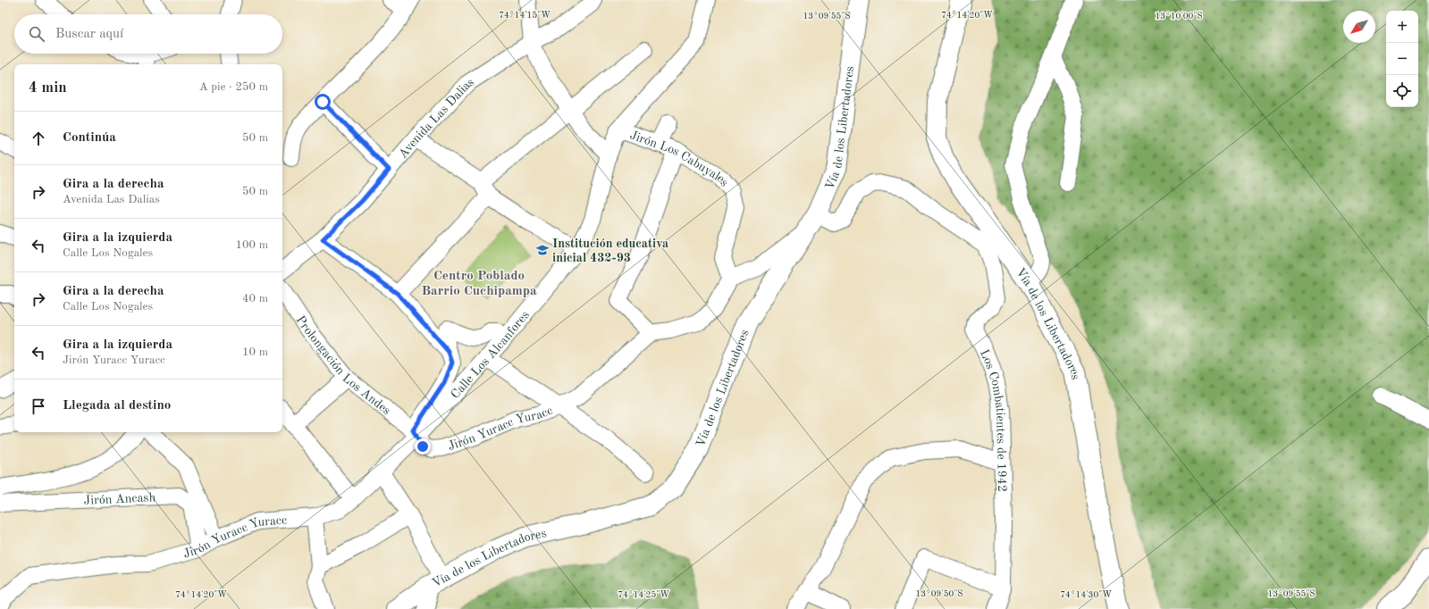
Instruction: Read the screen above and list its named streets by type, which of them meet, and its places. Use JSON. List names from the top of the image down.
{
  "streets": {
    "highway": ["Vía de los Libertadores"],
    "street": [
      "Avenida Las Dalias",
      "Jirón Los Cabuyales",
      "Calle Los Alcanfores",
      "Prolongación Los Andes",
      "Los Combatientes de 1942",
      "Jirón Yuracc Yuracc",
      "Jirón Ancash"
    ]
  },
  "crossings": [
    ["Jirón Los Cabuyales", "Calle Los Alcanfores"],
    ["Calle Los Alcanfores", "Prolongación Los Andes"],
    ["Calle Los Alcanfores", "Jirón Yuracc Yuracc"],
    ["Prolongación Los Andes", "Jirón Yuracc Yuracc"],
    ["Jirón Yuracc Yuracc", "Jirón Ancash"]
  ],
  "districts": ["Centro Poblado Barrio Cuchipampa"],
  "places": {
    "school or university": ["Institución educativa inicial 432-93"]
  },
  "north": "bottom left",
  "page": {
    "map_buttons": ["+", "−"],
    "search": "Buscar aquí",
    "heading": ["4 min", "A pie · 250 m"],
    "list": [
      ["Continúa", "50 m"],
      ["Gira a la derecha", "Avenida Las Dalias", "50 m"],
      ["Gira a la izquierda", "Calle Los Nogales", "100 m"],
      ["Gira a la derecha", "Calle Los Nogales", "40 m"],
      ["Gira a la izquierda", "Jirón Yuracc Yuracc", "10 m"],
      "Llegada al destino"
    ]
  },
  "coordinates": [
    "74°14'15\"W",
    "74°14'20\"W",
    "13°09'55\"S",
    "13°10'00\"S",
    "13°09'50\"S",
    "74°14'25\"W",
    "74°14'30\"W"
  ]
}
